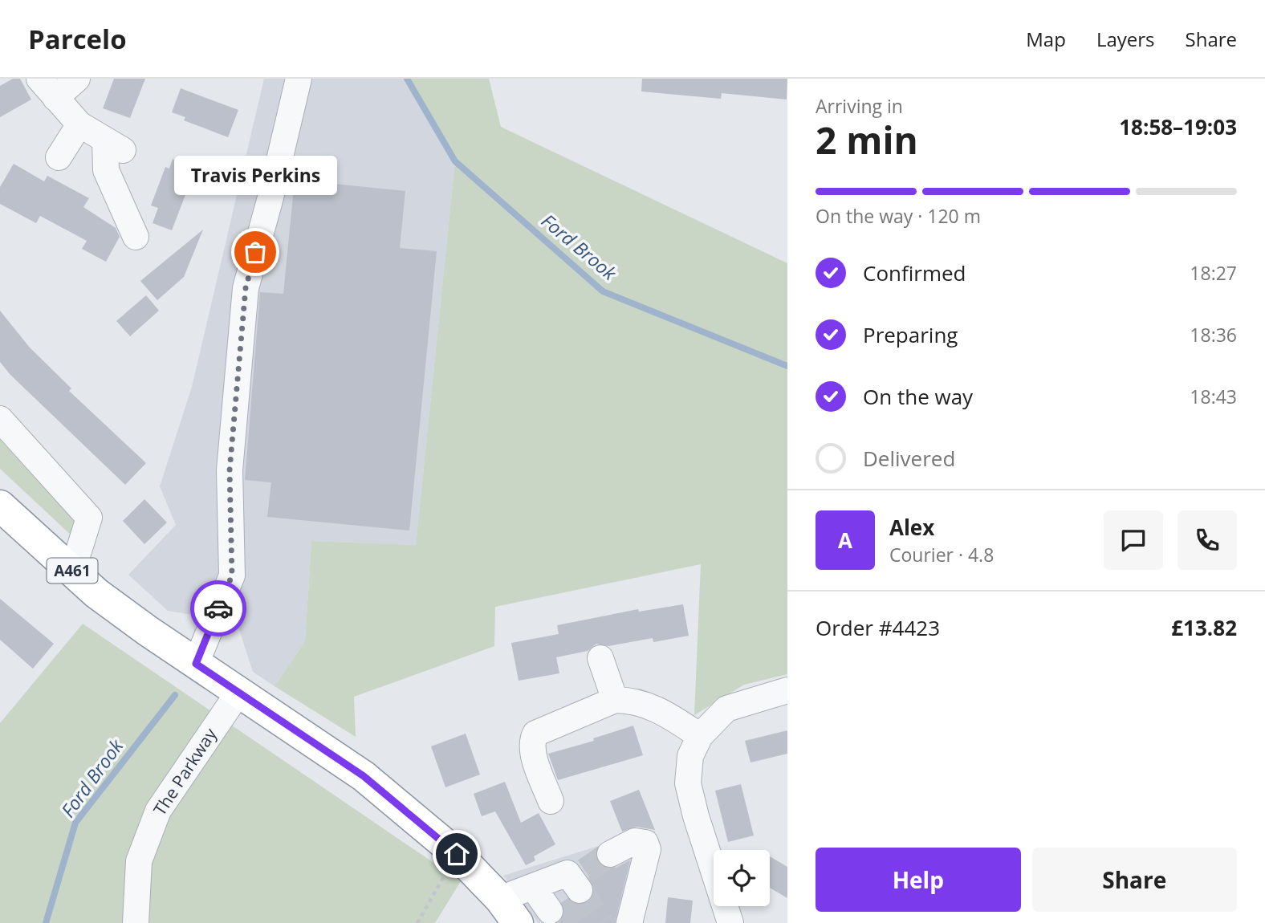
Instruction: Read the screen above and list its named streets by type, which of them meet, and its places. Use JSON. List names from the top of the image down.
{
  "streets": {
    "highway": ["A461"],
    "street": ["The Parkway"]
  },
  "crossings": [
    ["A461", "The Parkway"]
  ],
  "water": ["Ford Brook"],
  "places": ["Travis Perkins"],
  "page": {
    "header": "Parcelo",
    "nav": ["Map", "Layers", "Share"],
    "heading": ["2 min", "Arriving in", "18:58–19:03"],
    "panel": [
      "Alex",
      "Courier · 4.8",
      "Order #4423",
      "£13.82"
    ],
    "bubble": "Travis Perkins",
    "bar": "On the way · 120 m",
    "list": [
      ["Confirmed", "18:27"],
      ["Preparing", "18:36"],
      ["On the way", "18:43"],
      "Delivered"
    ],
    "round": "A",
    "buttons": ["Help", "Share"]
  }
}
